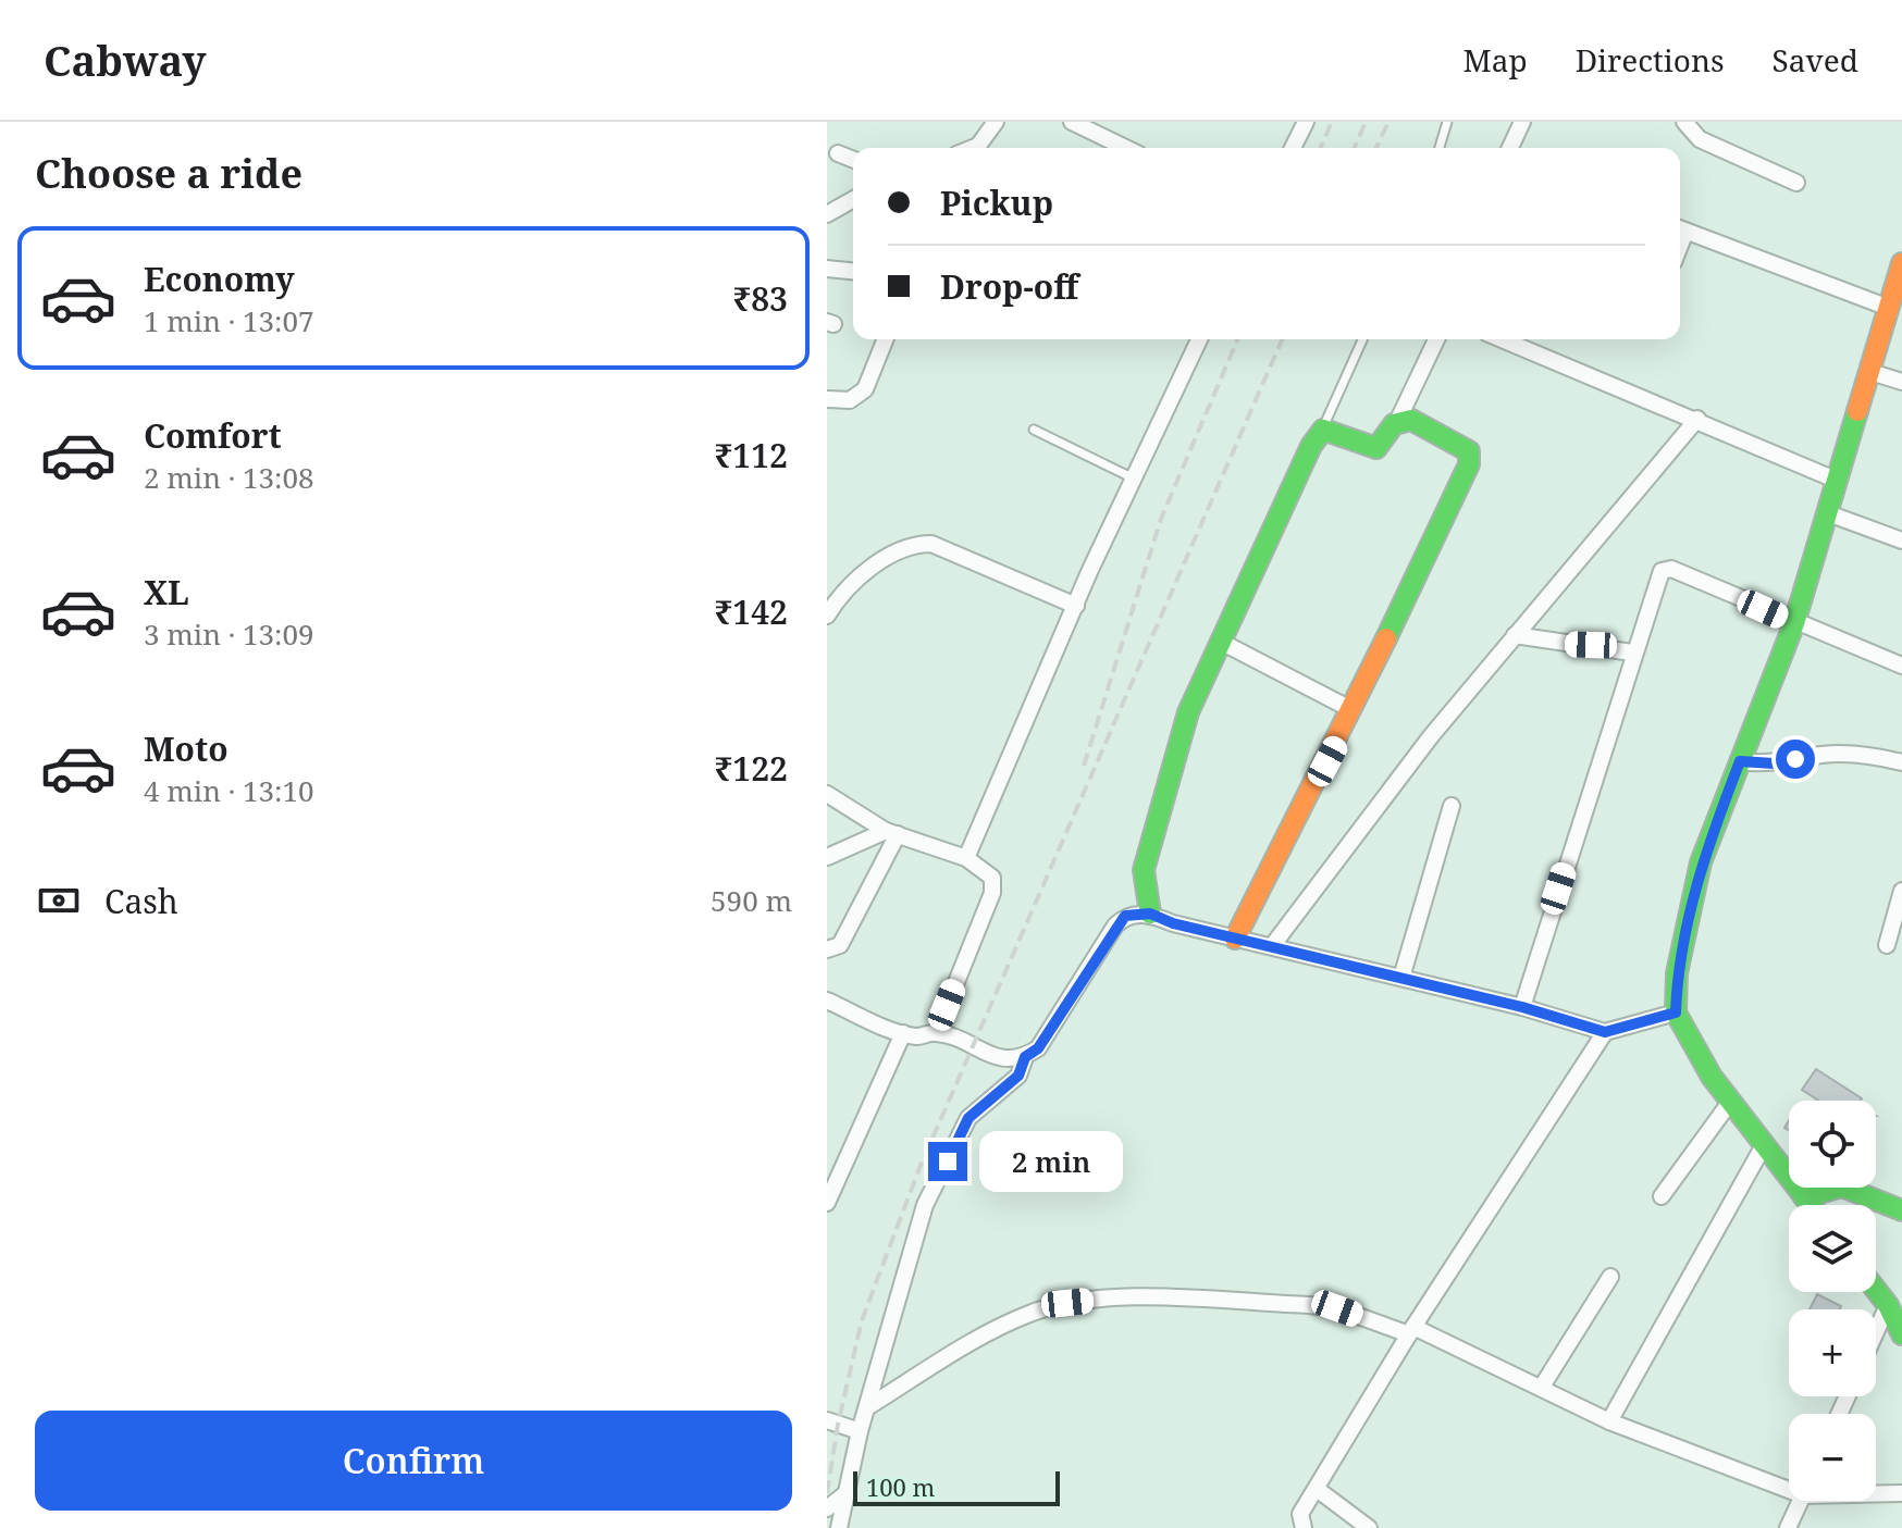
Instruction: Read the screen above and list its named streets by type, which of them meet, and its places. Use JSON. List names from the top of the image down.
{
  "scale_bar": "100 m",
  "page": {
    "header": "Cabway",
    "nav": ["Map", "Directions", "Saved"],
    "heading": "Choose a ride",
    "banner": ["Pickup", "Drop-off"],
    "list": [
      {
        "name": "Economy",
        "note": "1 min · 13:07",
        "value": "₹83"
      },
      {
        "name": "Comfort",
        "note": "2 min · 13:08",
        "value": "₹112"
      },
      {
        "name": "XL",
        "note": "3 min · 13:09",
        "value": "₹142"
      },
      {
        "name": "Moto",
        "note": "4 min · 13:10",
        "value": "₹122"
      }
    ],
    "pay": ["Cash", "590 m"],
    "map_buttons": ["+", "−"],
    "bubble": "2 min",
    "buttons": "Confirm",
    "scale": "100 m"
  }
}
